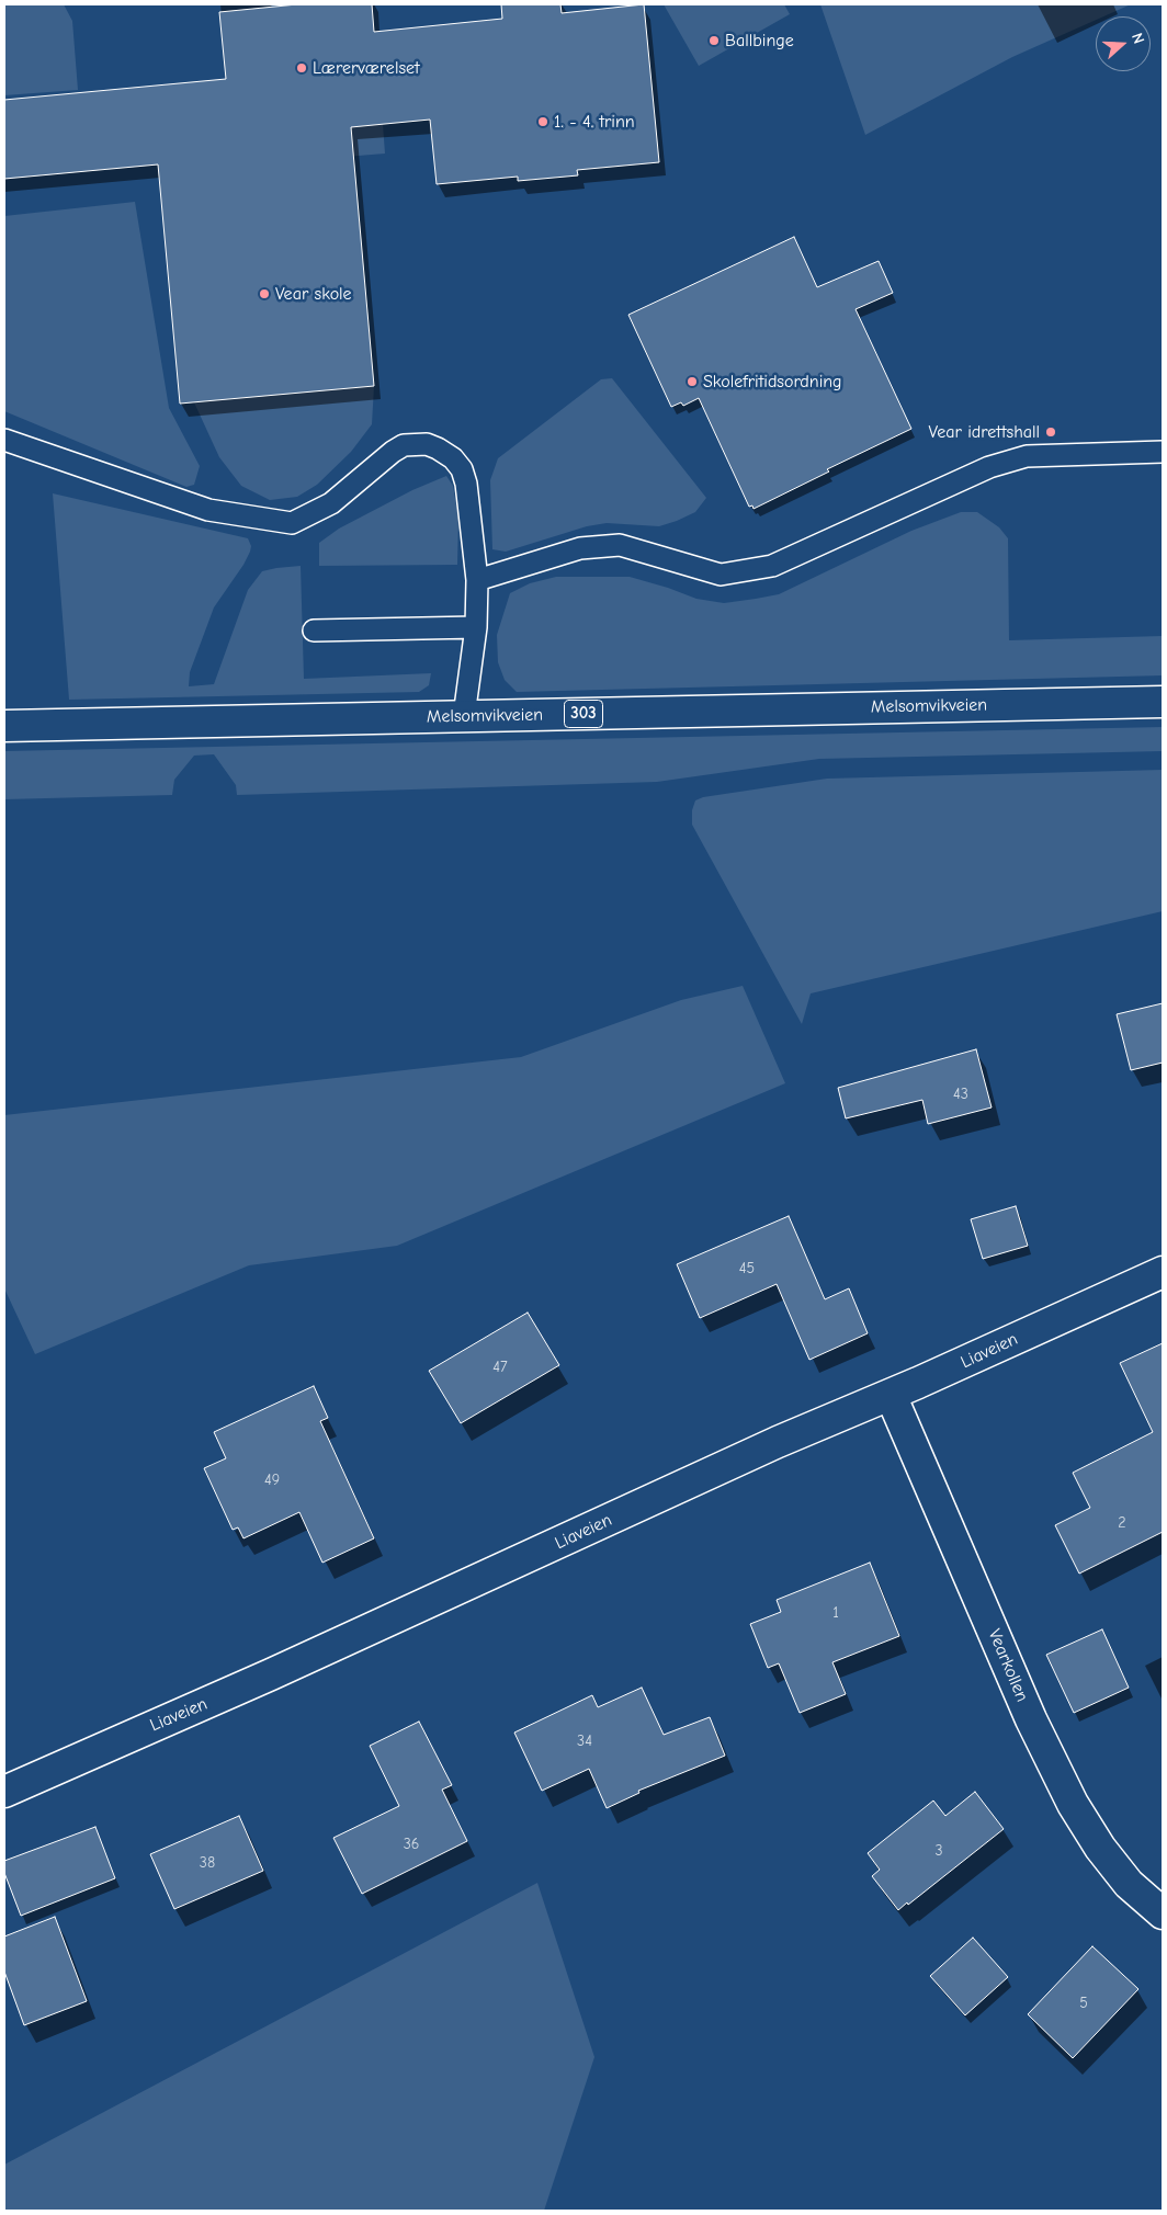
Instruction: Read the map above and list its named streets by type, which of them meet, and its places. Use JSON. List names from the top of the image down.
{
  "streets": {
    "street": [
      "Melsomvikveien",
      "303",
      "Liaveien",
      "Vearkollen"
    ]
  },
  "crossings": [
    ["Liaveien", "Vearkollen"]
  ],
  "places": [
    "Ballbinge",
    "Lærerværelset",
    "1. - 4. trinn",
    "Vear skole",
    "Skolefritidsordning",
    "Vear idrettshall"
  ],
  "house_numbers": [
    "43",
    "45",
    "47",
    "49",
    "2",
    "1",
    "34",
    "36",
    "3",
    "38",
    "5"
  ],
  "north": "right"
}
